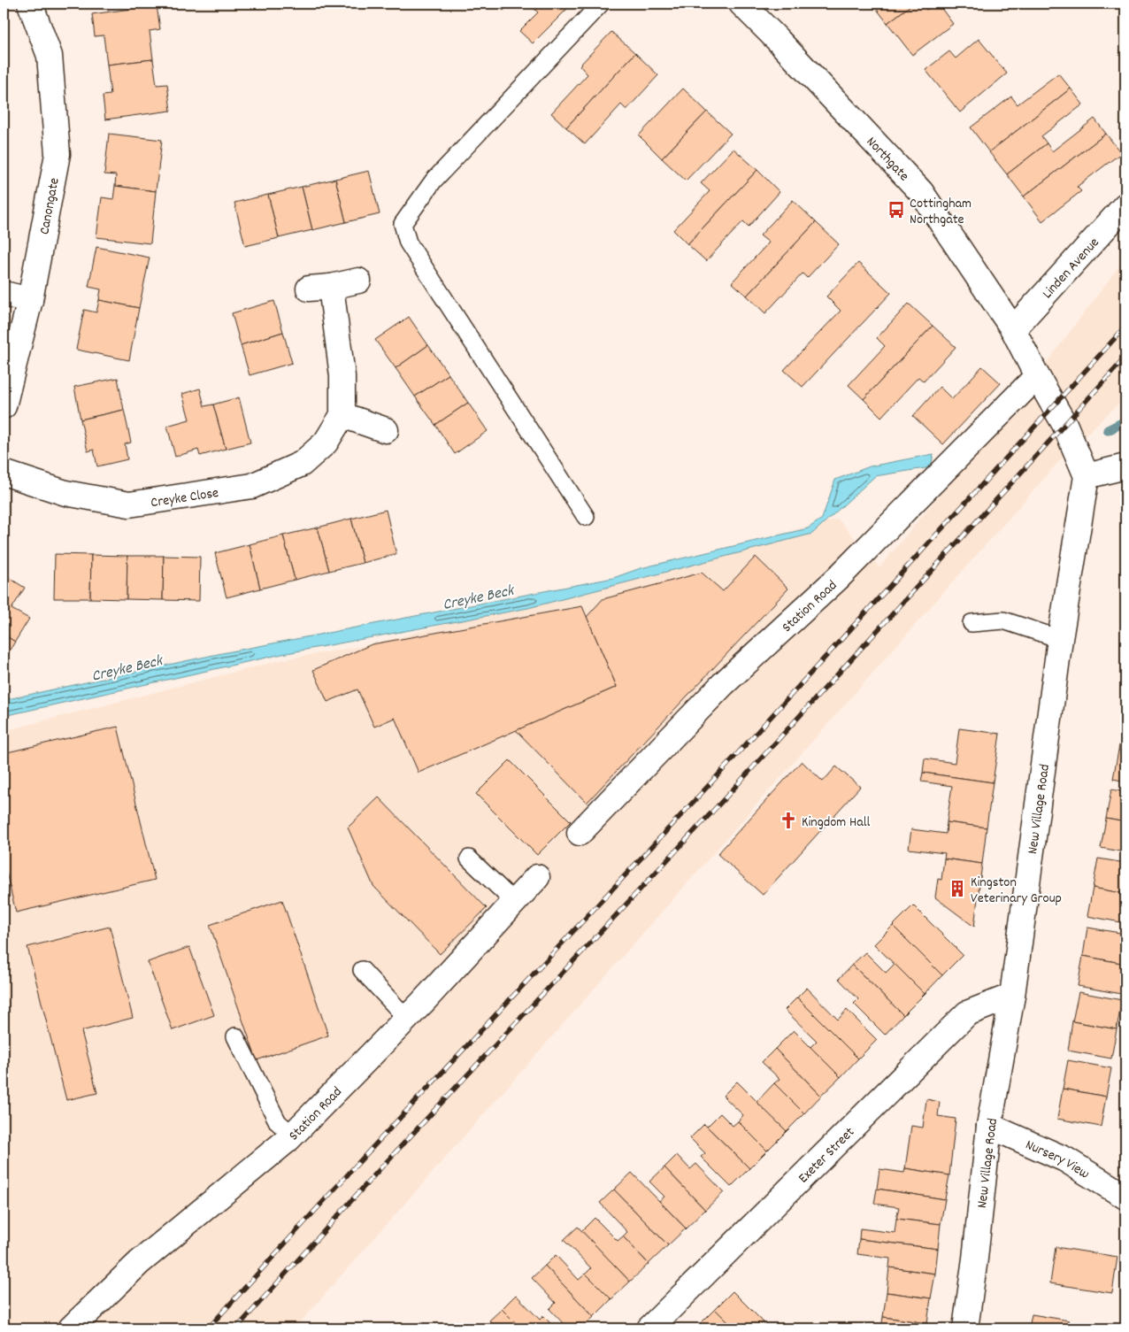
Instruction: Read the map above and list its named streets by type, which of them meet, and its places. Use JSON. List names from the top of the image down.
{
  "streets": {
    "street": [
      "Northgate",
      "Canongate",
      "Linden Avenue",
      "Creyke Close",
      "Station Road",
      "New Village Road",
      "Exeter Street",
      "Nursery View"
    ]
  },
  "crossings": [
    ["Northgate", "Linden Avenue"],
    ["Northgate", "Station Road"],
    ["Northgate", "New Village Road"],
    ["New Village Road", "Exeter Street"],
    ["New Village Road", "Nursery View"]
  ],
  "water": ["Creyke Beck"],
  "places": {
    "bus stop": ["Cottingham Northgate"],
    "church": ["Kingdom Hall"],
    "building": ["Kingston Veterinary Group"]
  }
}
